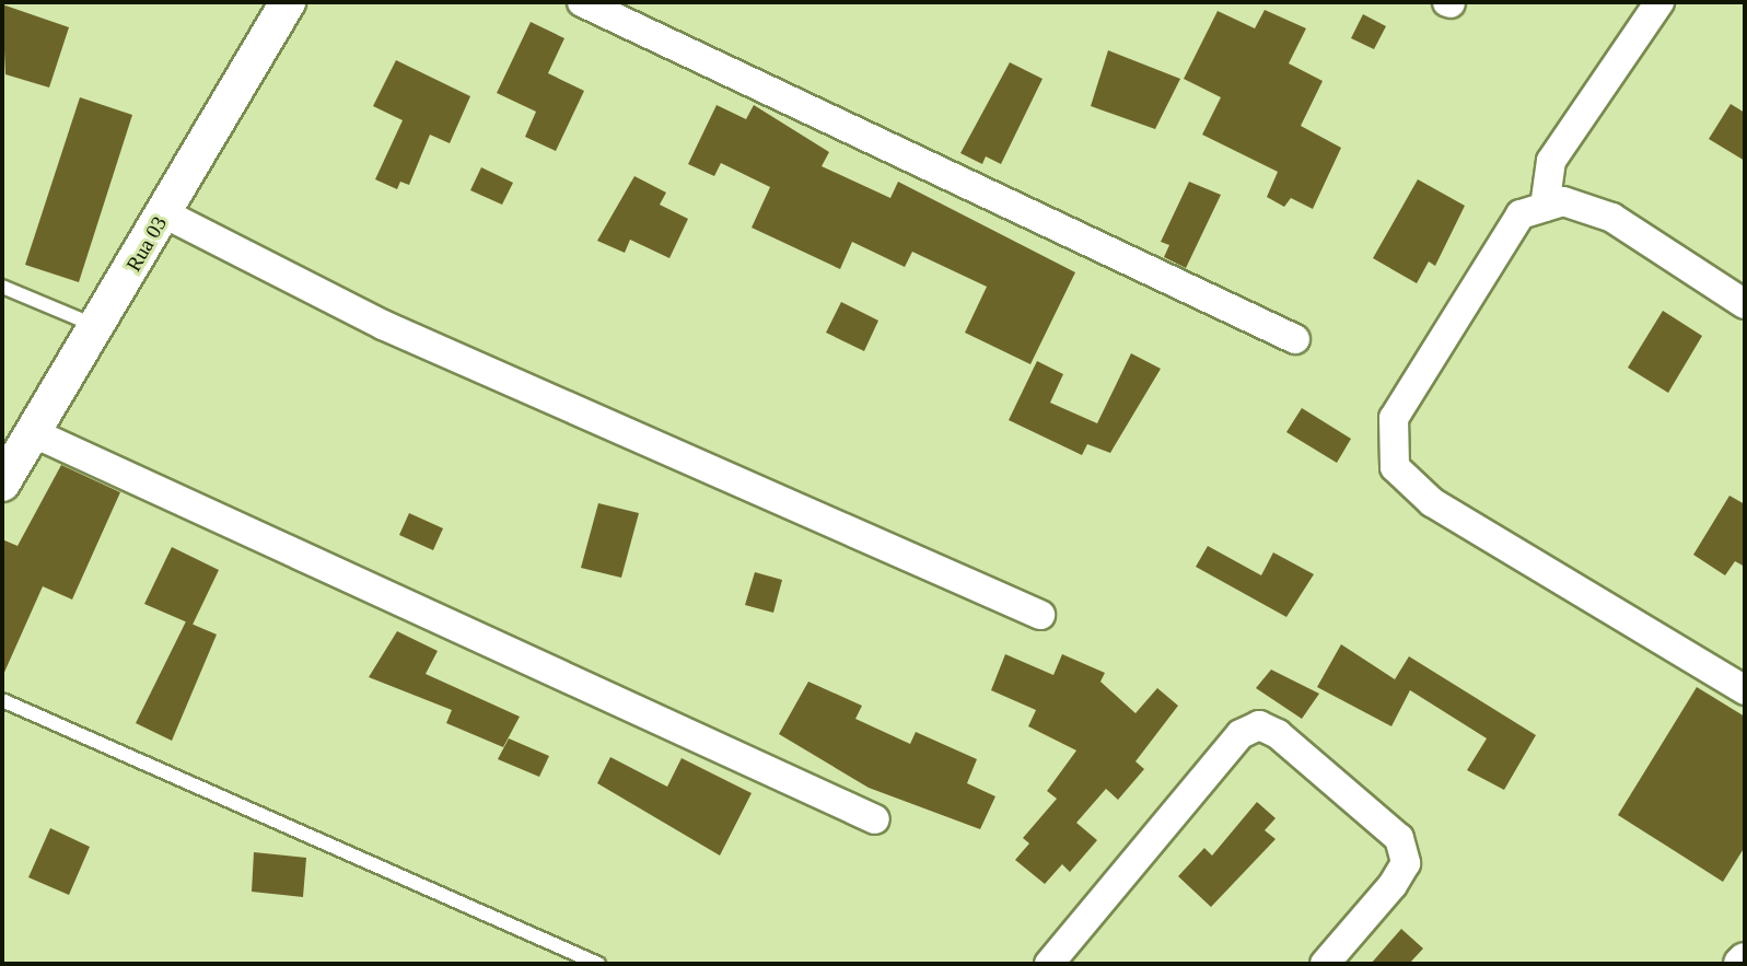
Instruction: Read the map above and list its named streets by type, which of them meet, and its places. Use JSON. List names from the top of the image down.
{
  "streets": {
    "street": ["Rua 03"]
  }
}
